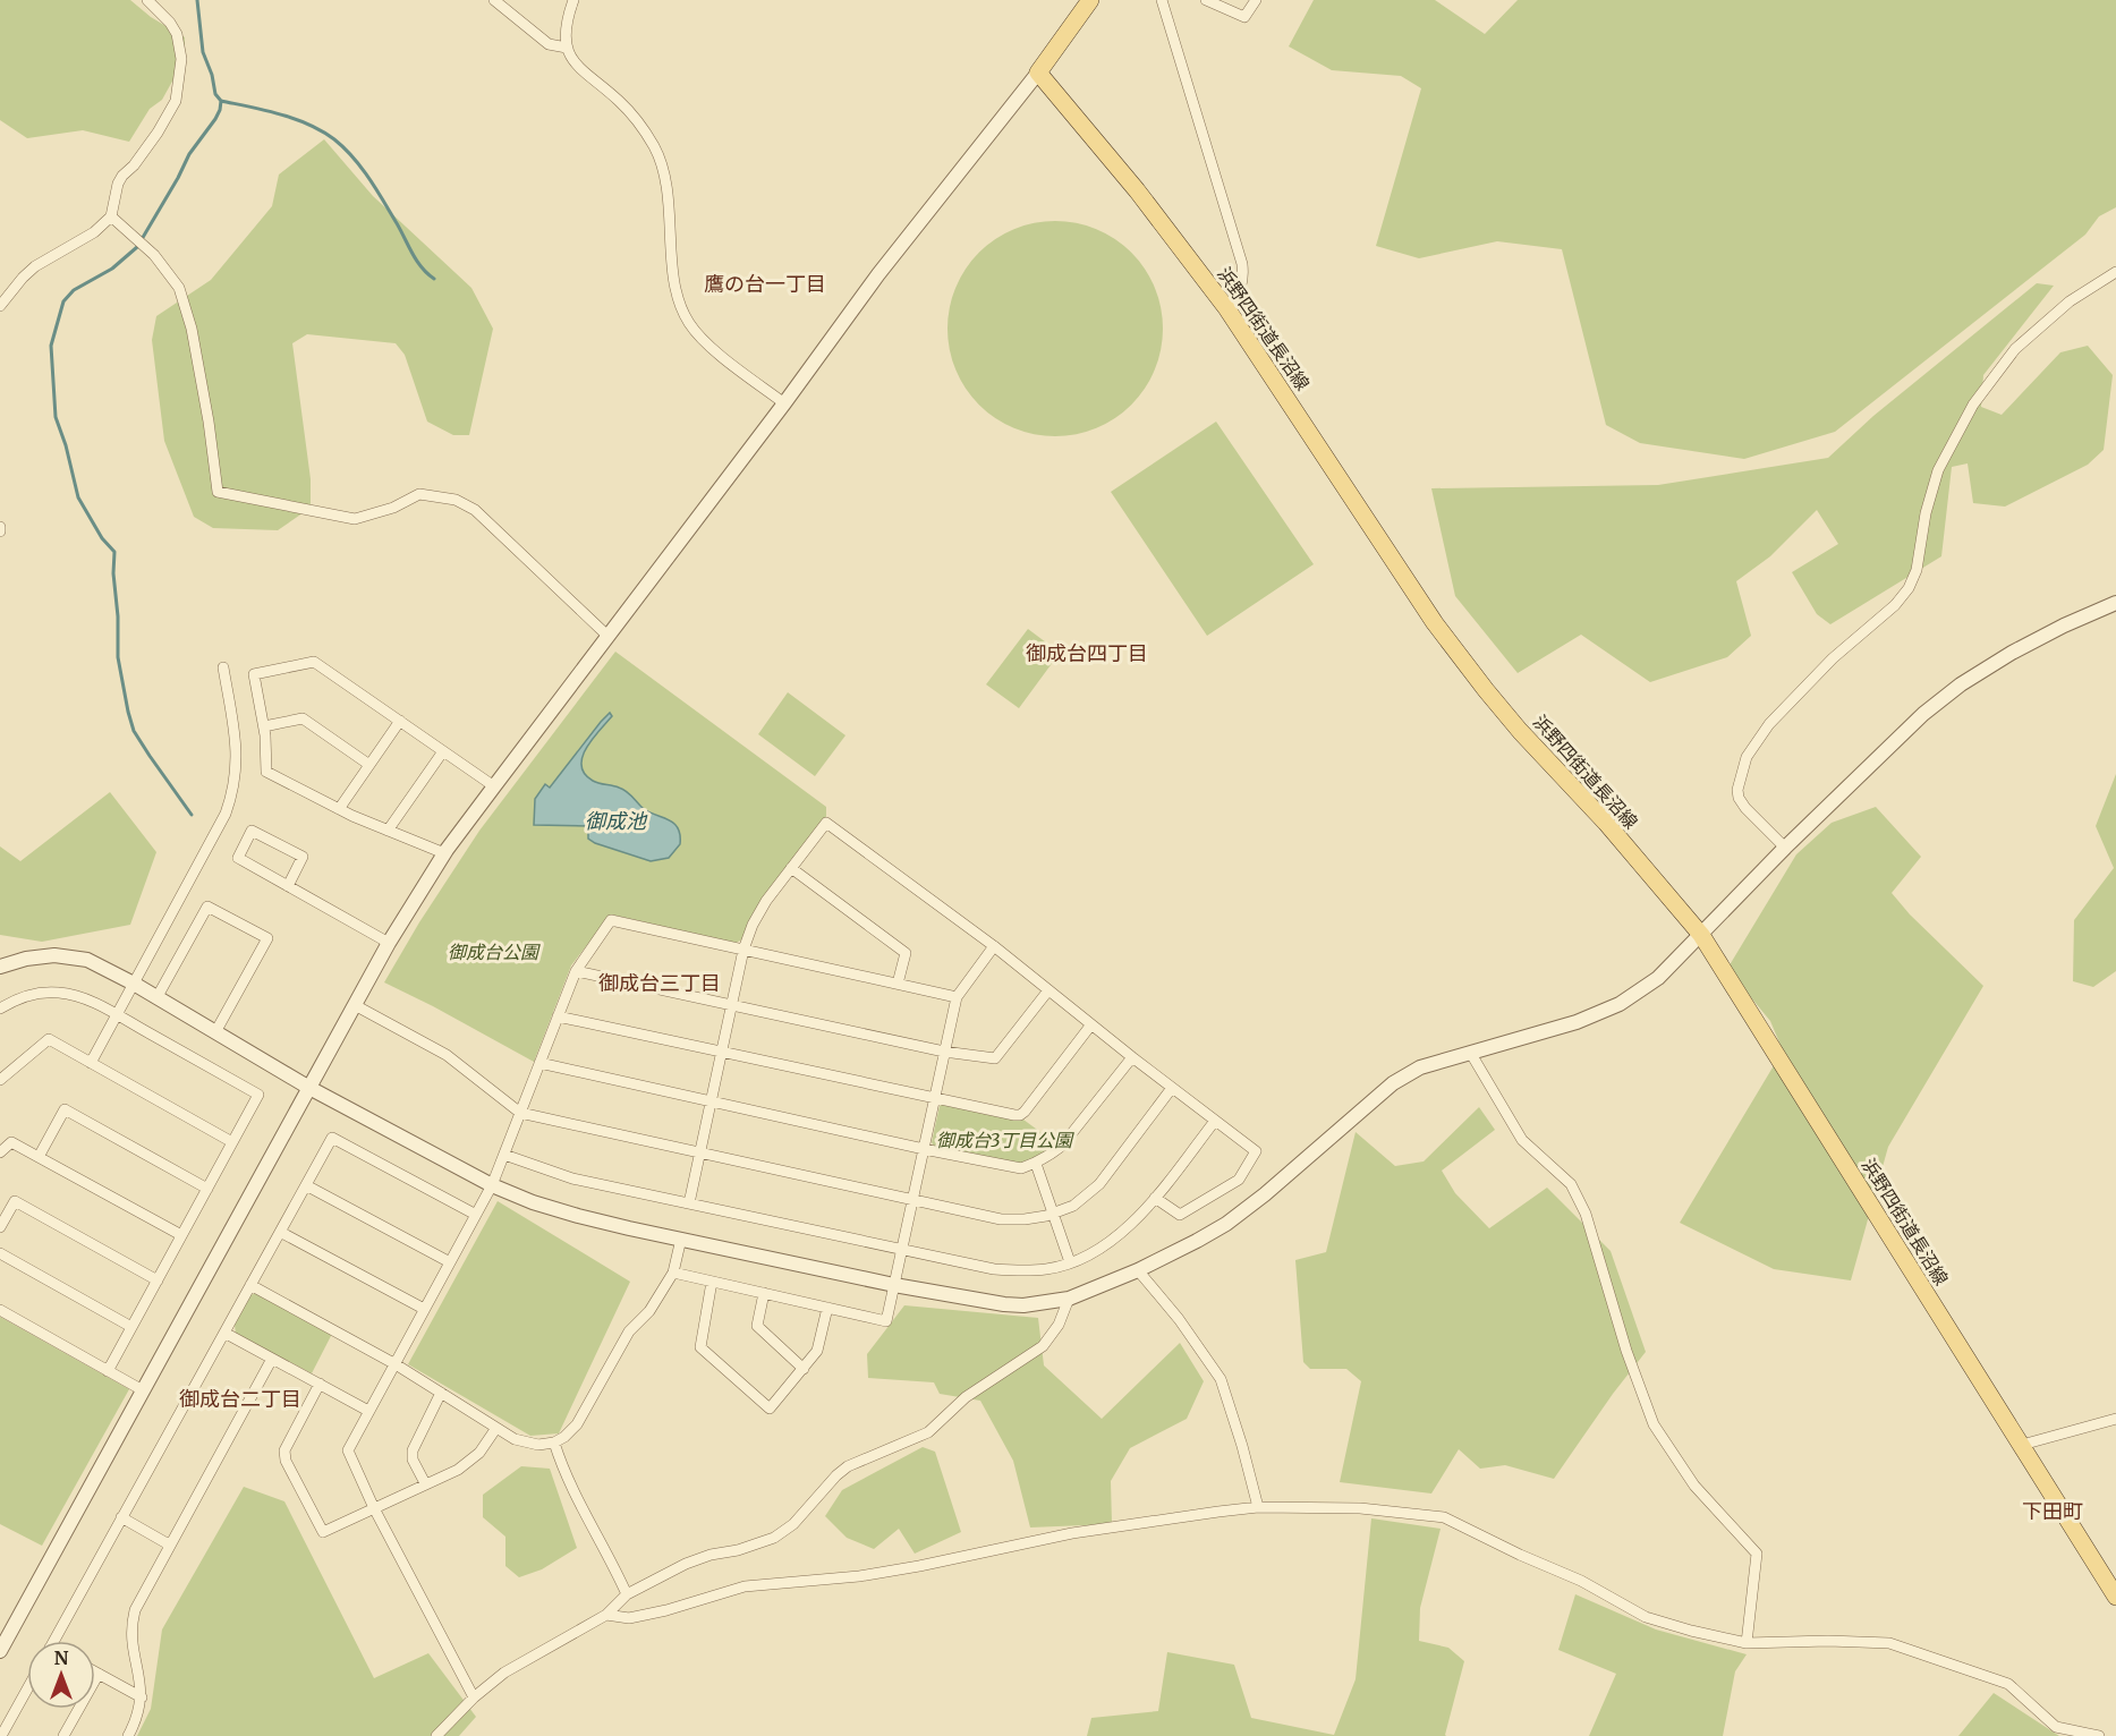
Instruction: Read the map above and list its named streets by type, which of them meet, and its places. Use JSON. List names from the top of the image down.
{
  "streets": {
    "main road": ["浜野四街道長沼線"]
  },
  "districts": [
    "鷹の台一丁目",
    "御成台四丁目",
    "御成台三丁目",
    "御成台二丁目",
    "下田町"
  ],
  "water": ["御成池"],
  "parks": ["御成台公園", "御成台3丁目公園"],
  "north": "top"
}
